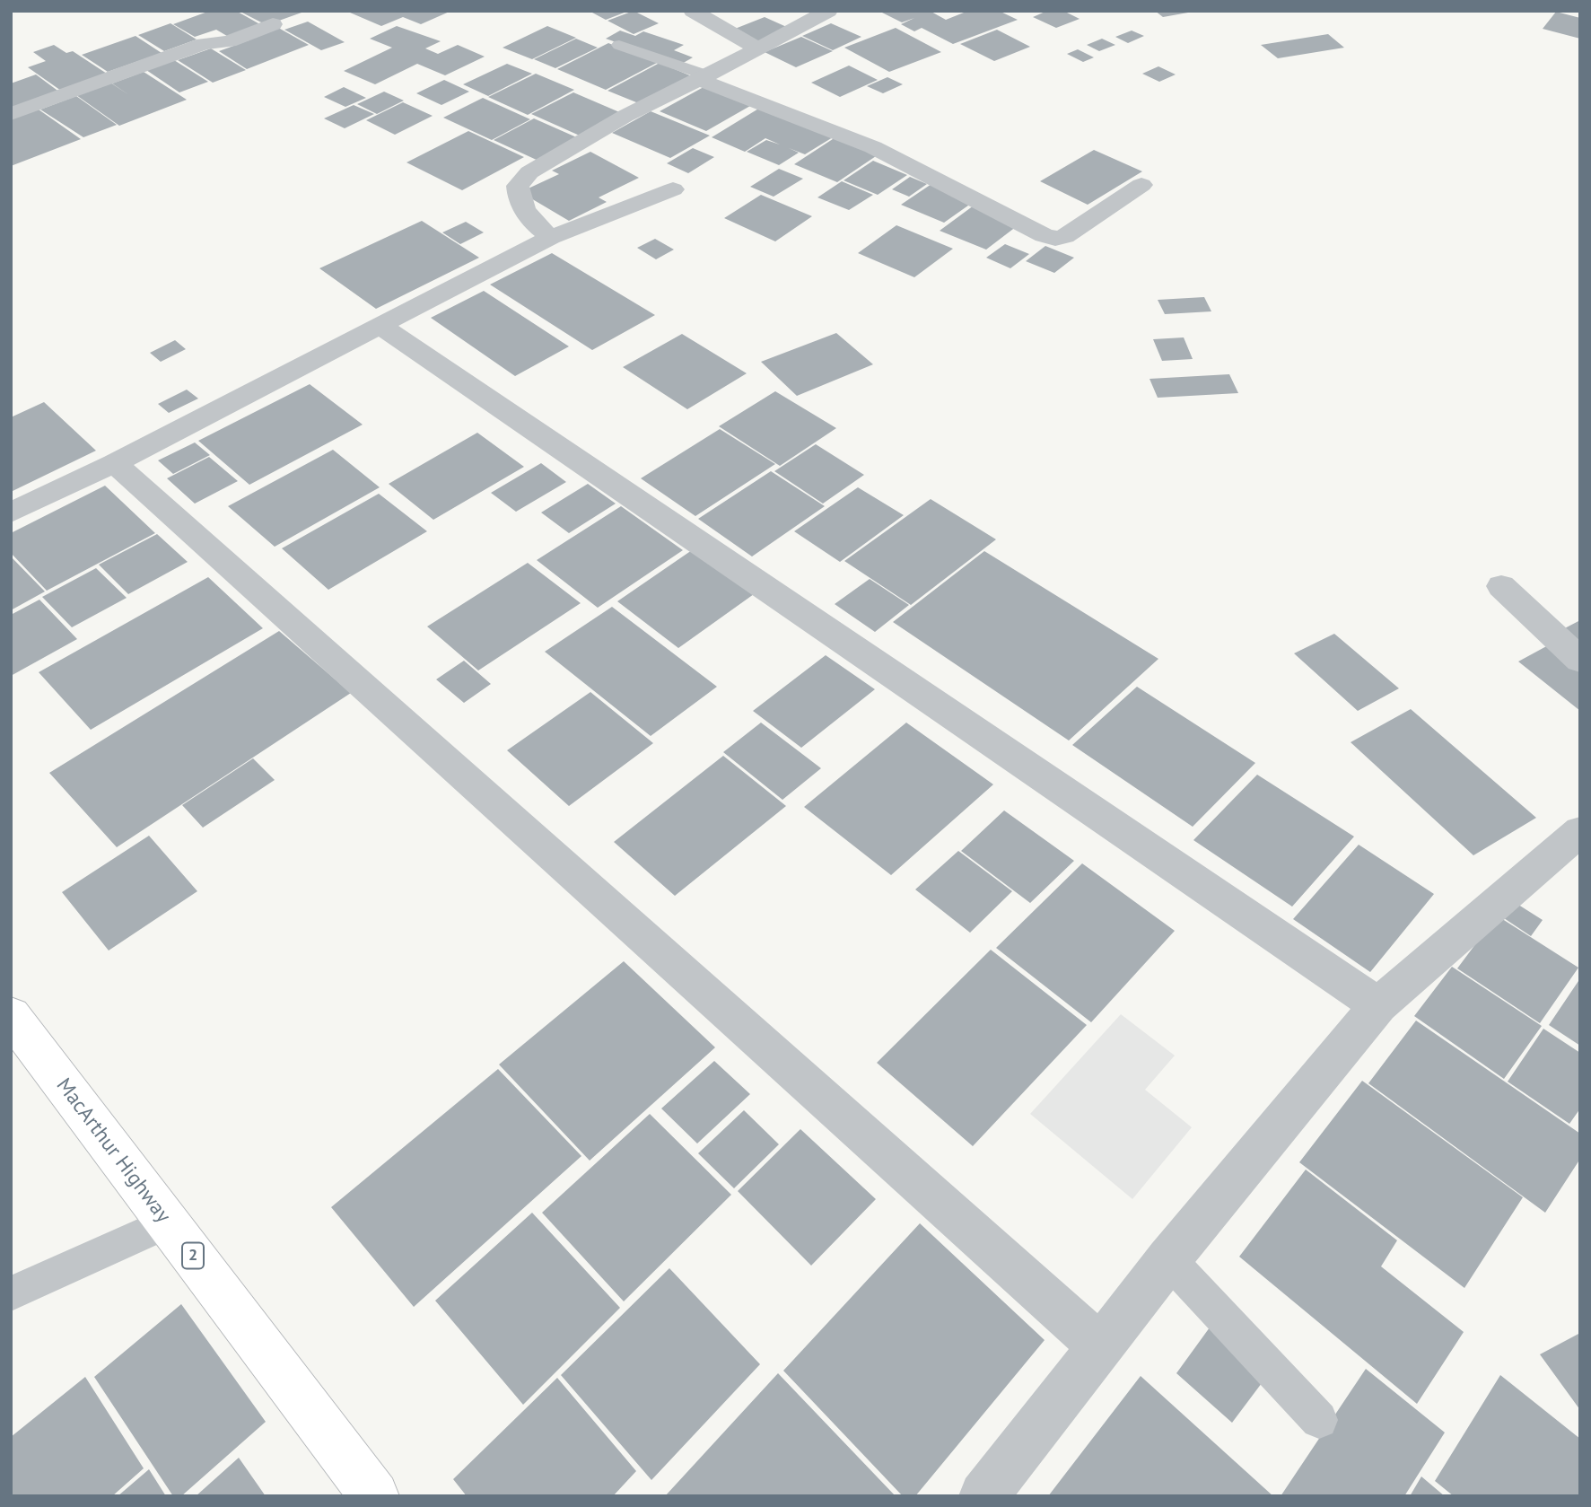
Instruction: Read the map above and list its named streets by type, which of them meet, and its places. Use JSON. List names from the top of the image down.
{
  "streets": {
    "highway": ["MacArthur Highway", "2"]
  }
}
